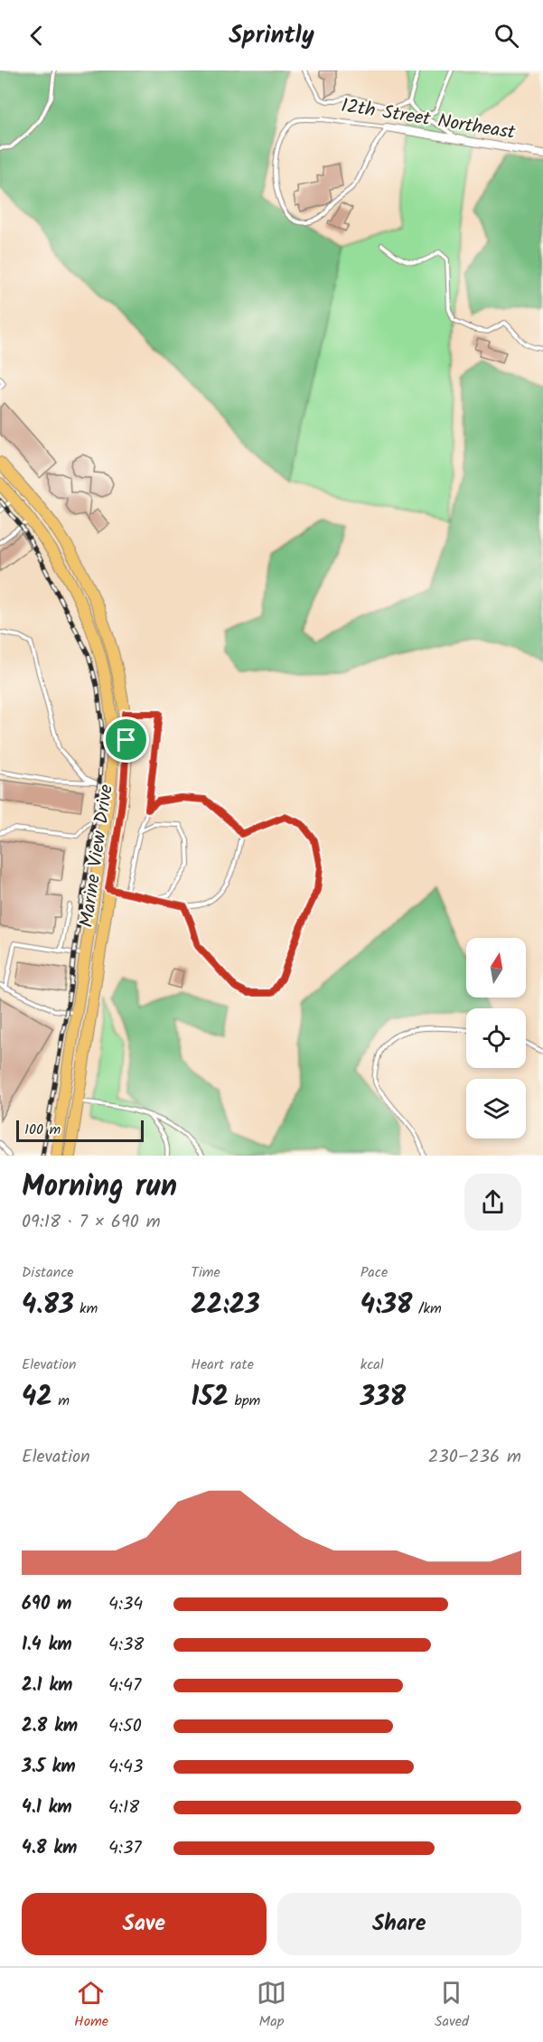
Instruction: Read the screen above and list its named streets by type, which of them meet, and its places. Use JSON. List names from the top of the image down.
{
  "streets": {
    "main road": ["Marine View Drive"],
    "street": ["12th Street Northeast"]
  },
  "scale_bar": "100 m",
  "north": "top",
  "page": {
    "header": "Sprintly",
    "scale": "100 m",
    "heading": ["Morning run", "09:18 · 7 × 690 m"],
    "stats": [
      ["Distance", "4.83 km"],
      ["Time", "22:23"],
      ["Pace", "4:38 /km"],
      ["Elevation", "42 m"],
      ["Heart rate", "152 bpm"],
      ["kcal", "338"]
    ],
    "chart": ["Elevation", "230–236 m"],
    "list": [
      {
        "name": "690 m",
        "note": "4:34"
      },
      {
        "name": "1.4 km",
        "note": "4:38"
      },
      {
        "name": "2.1 km",
        "note": "4:47"
      },
      {
        "name": "2.8 km",
        "note": "4:50"
      },
      {
        "name": "3.5 km",
        "note": "4:43"
      },
      {
        "name": "4.1 km",
        "note": "4:18"
      },
      {
        "name": "4.8 km",
        "note": "4:37"
      }
    ],
    "buttons": ["Save", "Share"],
    "tabs": ["Home", "Map", "Saved"]
  }
}
